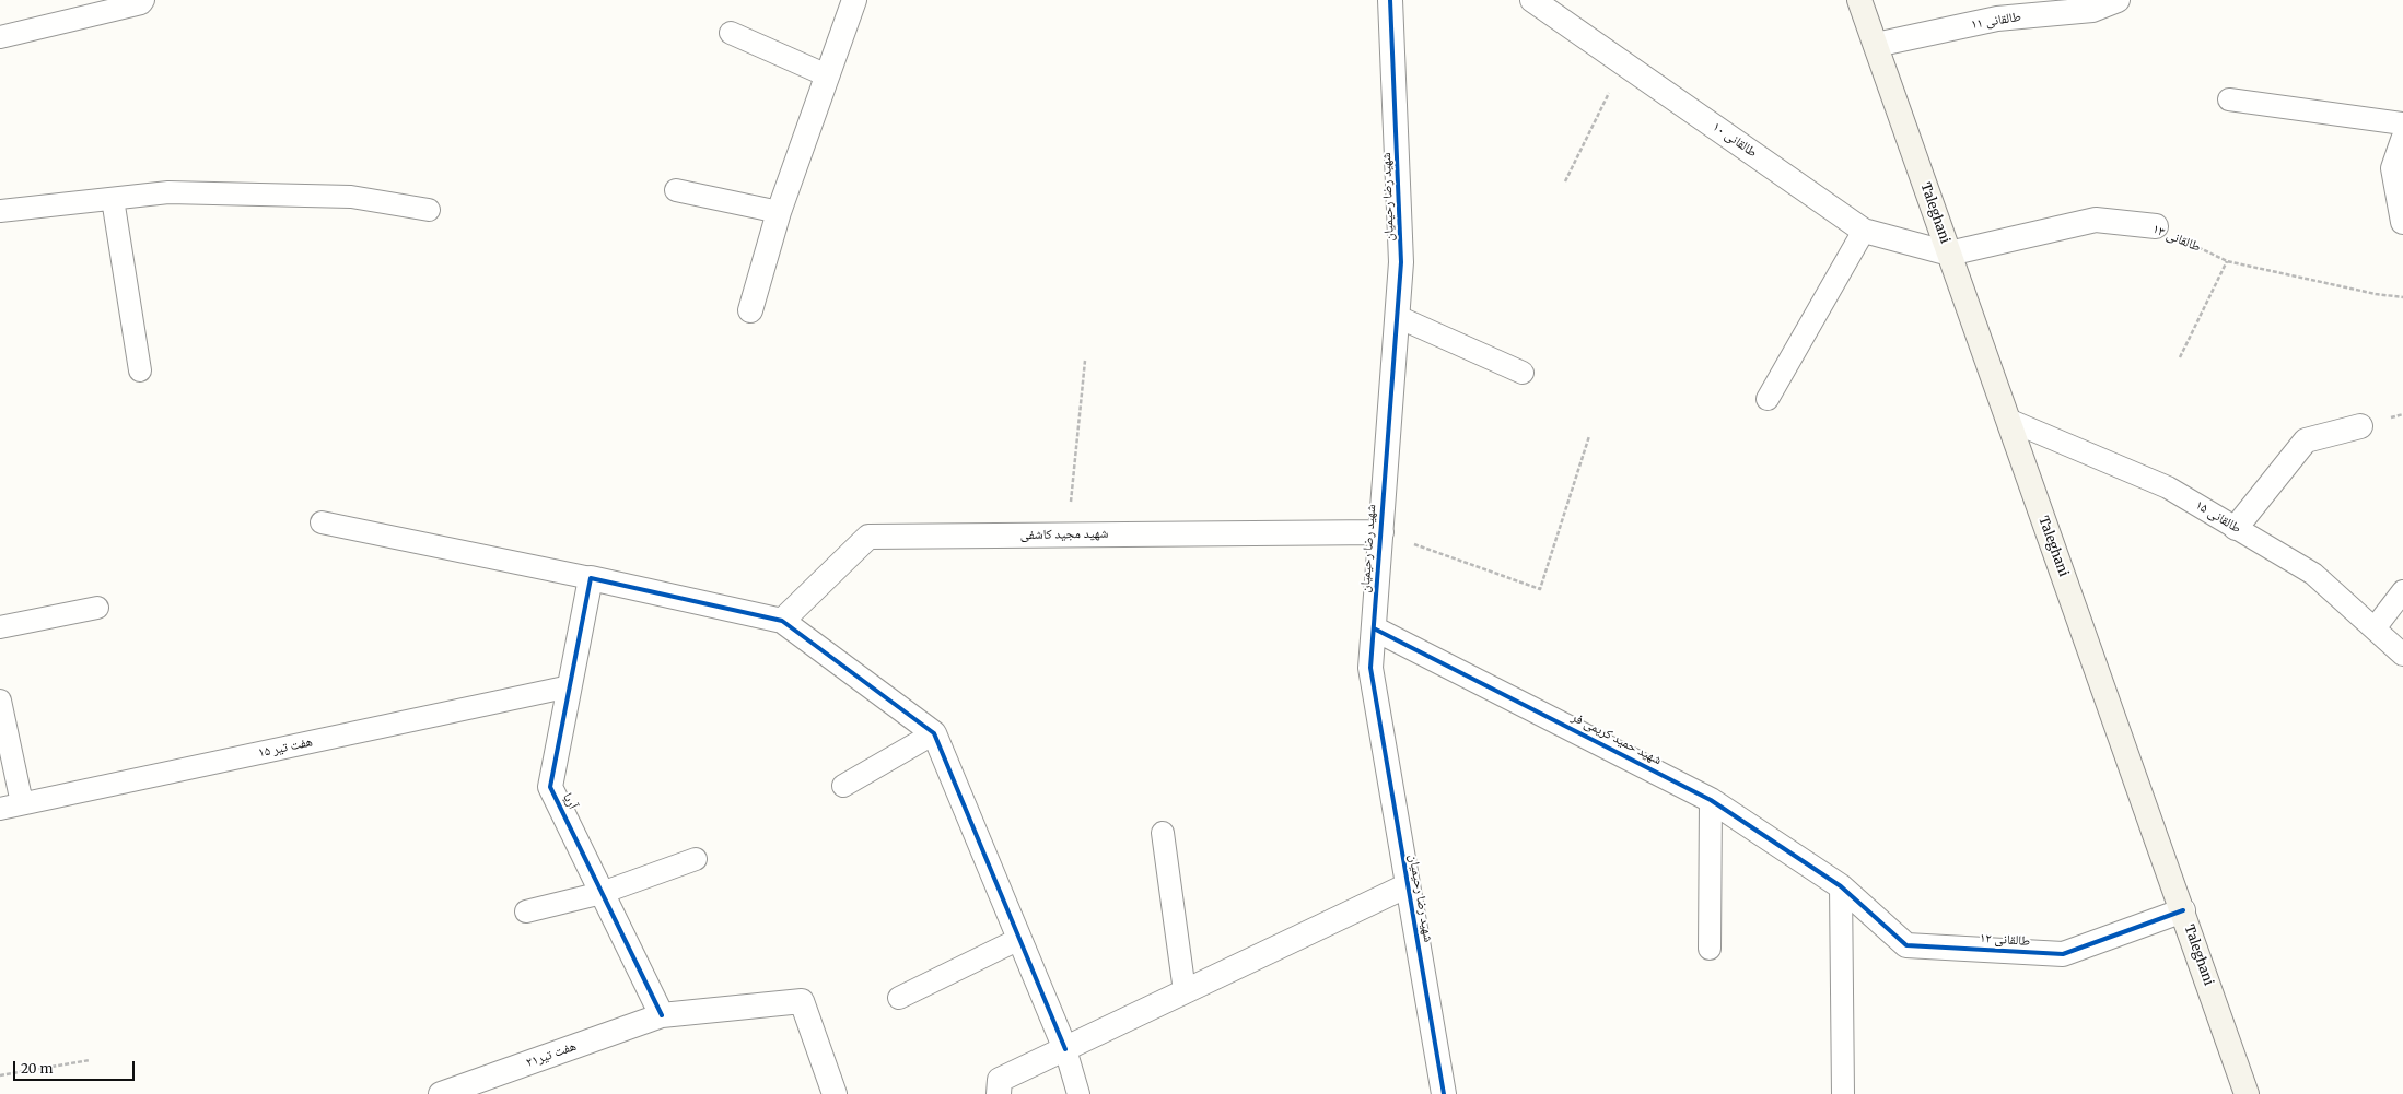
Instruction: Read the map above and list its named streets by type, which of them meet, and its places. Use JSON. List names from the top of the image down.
{
  "streets": {
    "main road": ["Taleghani"],
    "street": [
      "طالقانی ۱۱",
      "طالقانی ۱۰",
      "شهید رضا رحیمیان",
      "طالقانی ۱۳",
      "شهید مجید کاشفی",
      "شهید حمید کریمی فر",
      "آریا",
      "طالقانی ۱۲",
      "هفت تیر۲۱"
    ],
    "lane": ["طالقانی ۱۵", "هفت تیر ۱۵"]
  },
  "crossings": [
    ["طالقانی ۱۱", "Taleghani"],
    ["طالقانی ۱۰", "Taleghani"],
    ["طالقانی ۱۰", "طالقانی ۱۳"],
    ["شهید رضا رحیمیان", "شهید مجید کاشفی"],
    ["شهید رضا رحیمیان", "شهید حمید کریمی فر"],
    ["Taleghani", "طالقانی ۱۳"],
    ["Taleghani", "طالقانی ۱۵"],
    ["Taleghani", "طالقانی ۱۲"],
    ["شهید حمید کریمی فر", "طالقانی ۱۲"],
    ["هفت تیر ۱۵", "آریا"],
    ["آریا", "هفت تیر۲۱"]
  ],
  "scale_bar": "20 m"
}
